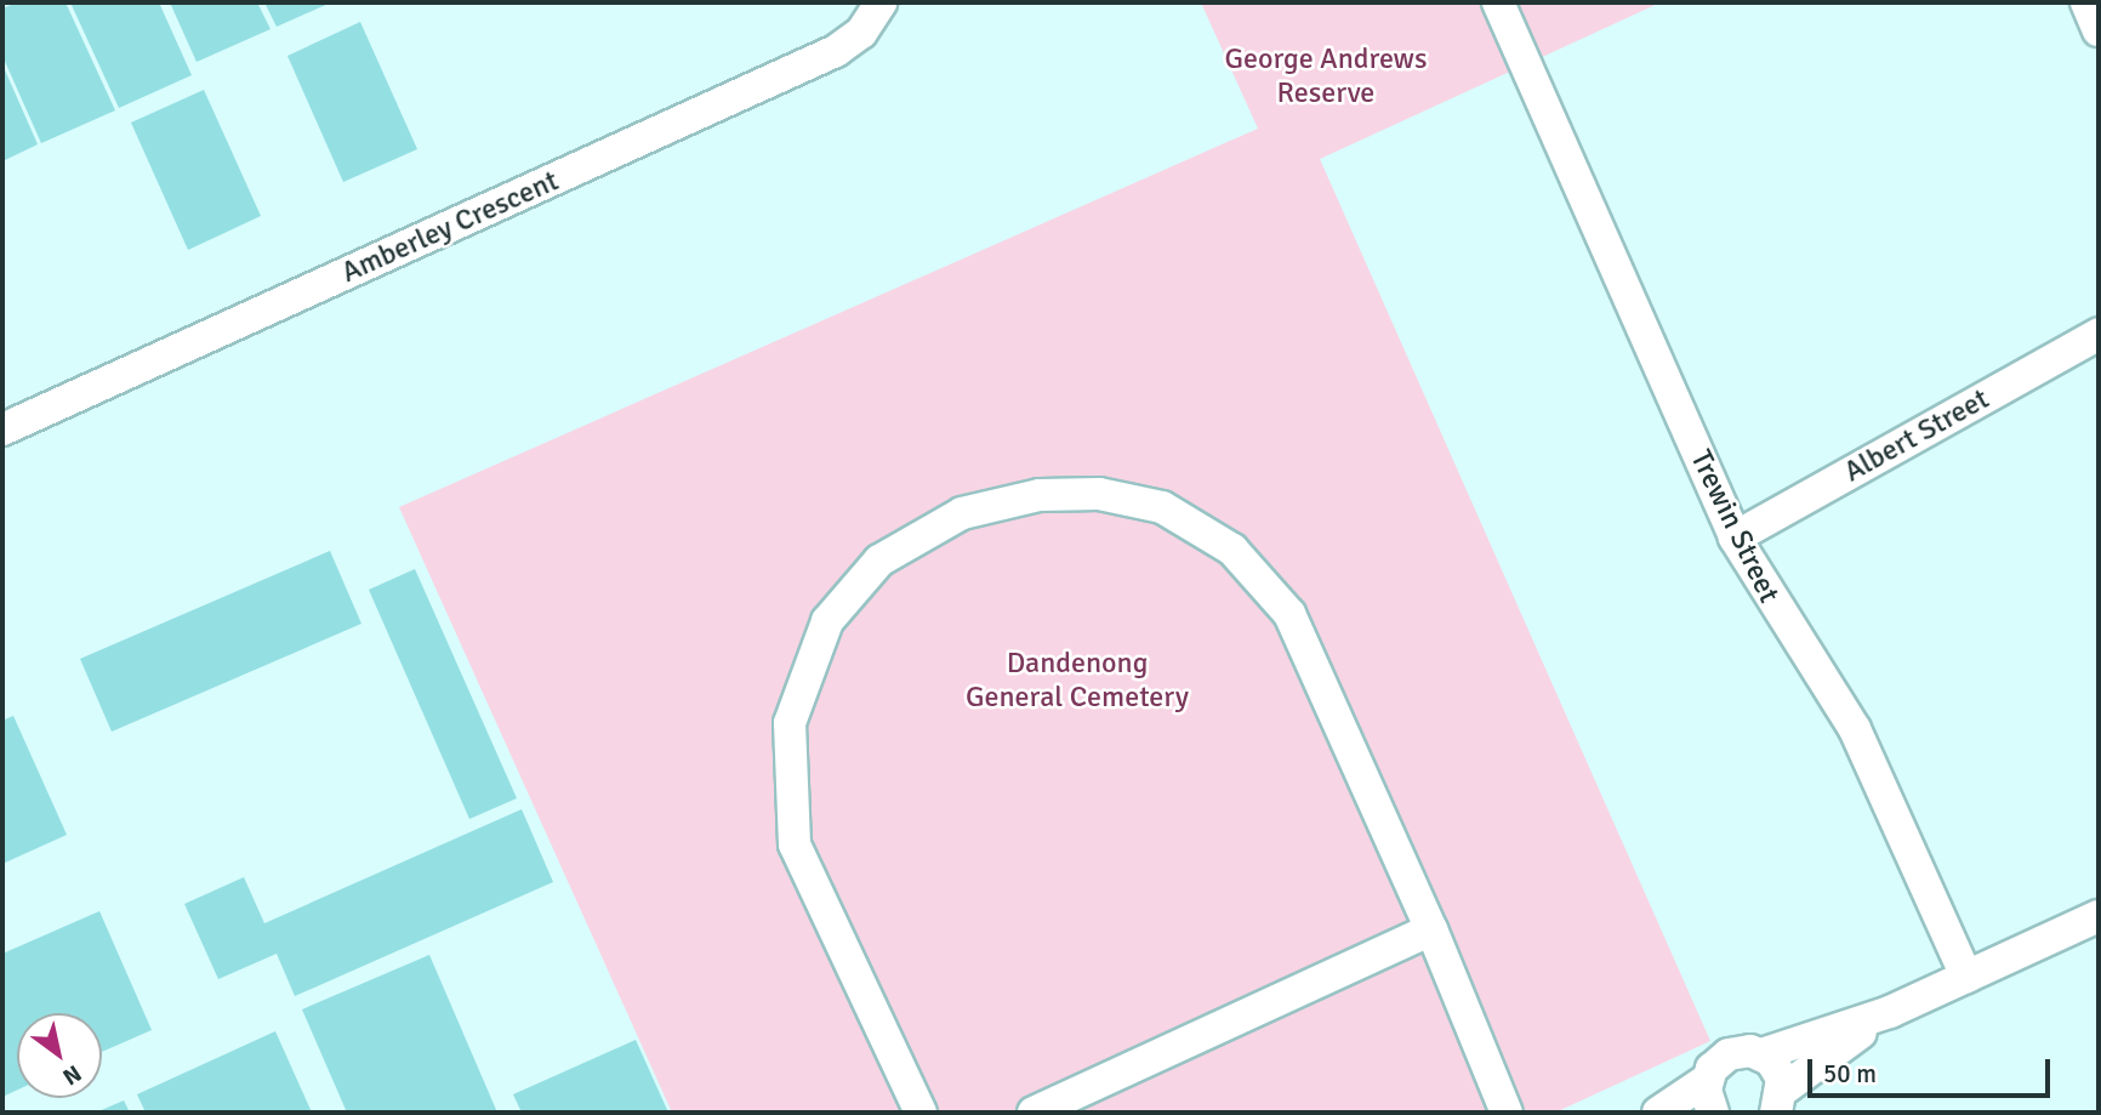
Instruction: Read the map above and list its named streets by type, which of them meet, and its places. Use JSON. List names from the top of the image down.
{
  "streets": {
    "street": ["Amberley Crescent", "Albert Street", "Trewin Street"]
  },
  "crossings": [
    ["Albert Street", "Trewin Street"]
  ],
  "parks": ["George Andrews Reserve", "Dandenong General Cemetery"],
  "scale_bar": "50 m",
  "north": "bottom right"
}
